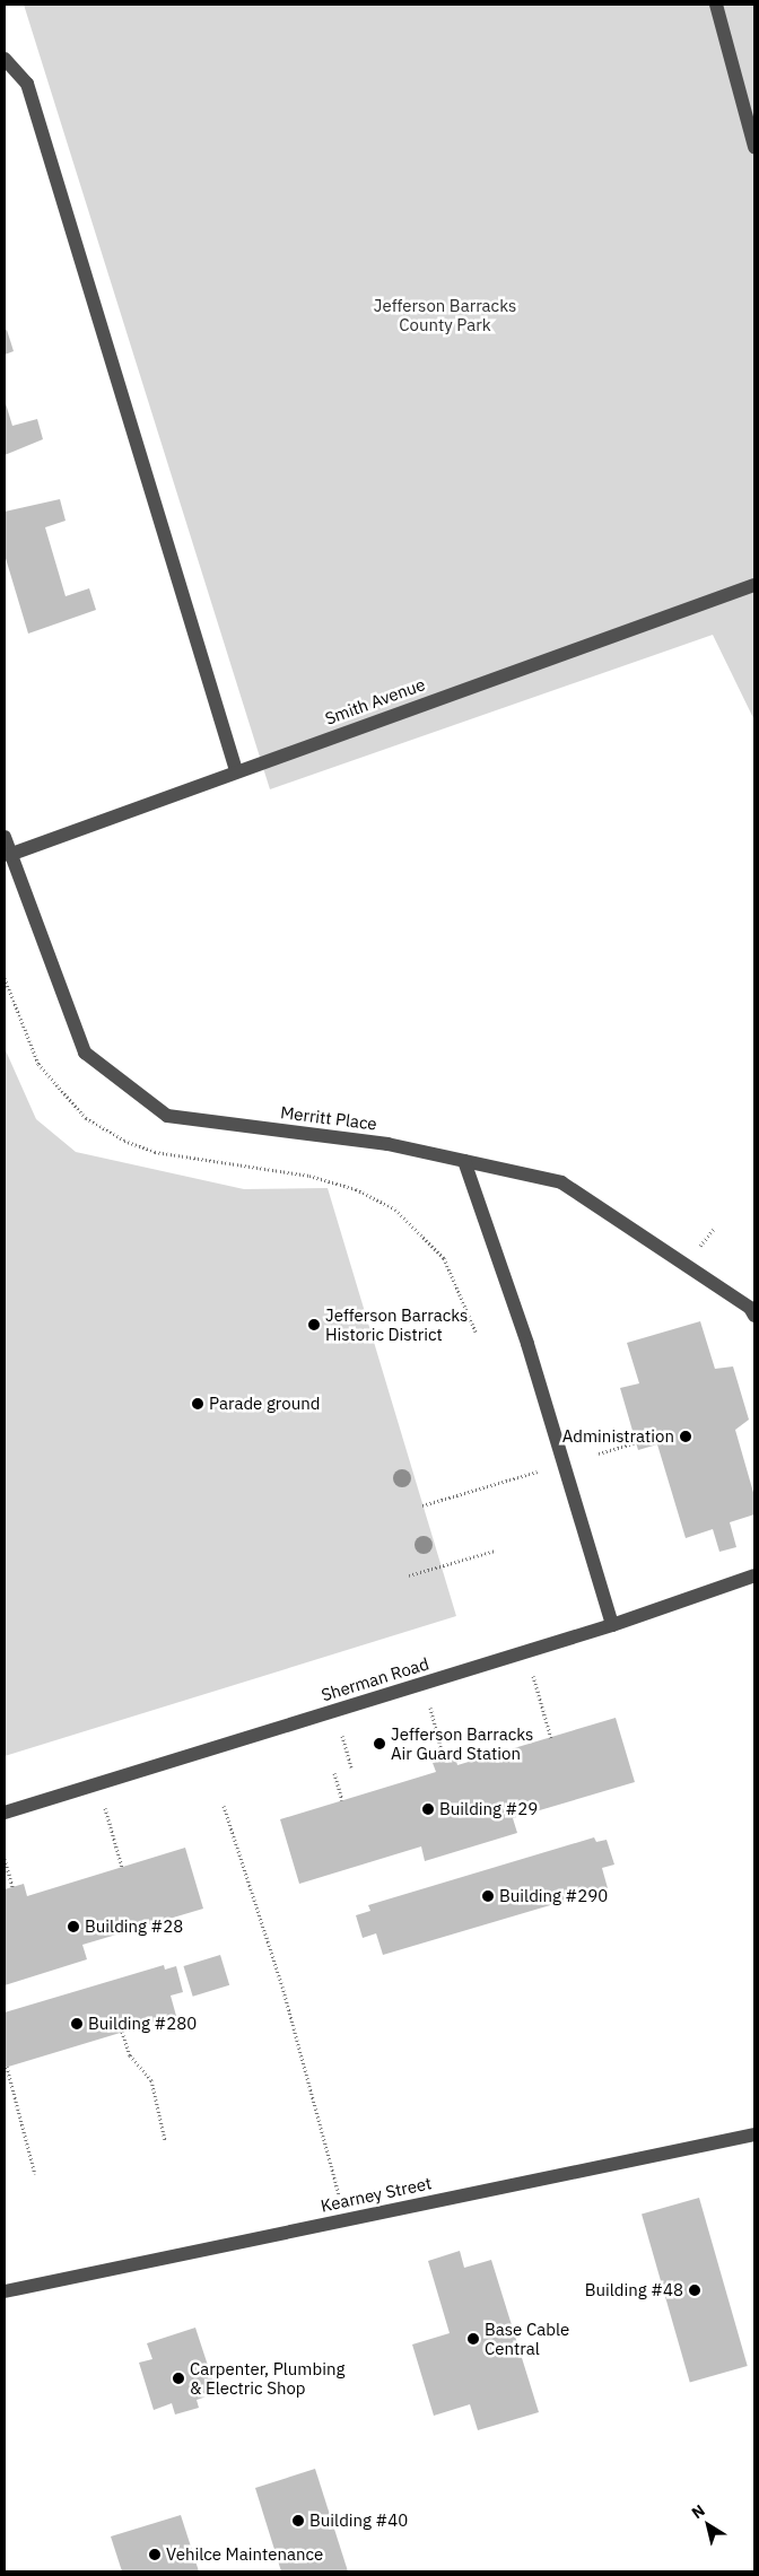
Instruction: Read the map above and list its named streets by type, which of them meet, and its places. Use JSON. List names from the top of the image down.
{
  "streets": {
    "street": [
      "Smith Avenue",
      "Merritt Place",
      "Sherman Road",
      "Kearney Street"
    ]
  },
  "crossings": [
    ["Smith Avenue", "Merritt Place"]
  ],
  "parks": ["Jefferson Barracks County Park"],
  "places": [
    "Jefferson Barracks Historic District",
    "Parade ground",
    "Administration",
    "Jefferson Barracks Air Guard Station",
    "Building #29",
    "Building #290",
    "Building #28",
    "Building #280",
    "Building #48",
    "Base Cable Central",
    "Carpenter, Plumbing & Electric Shop",
    "Building #40",
    "Vehilce Maintenance"
  ],
  "north": "top left"
}
